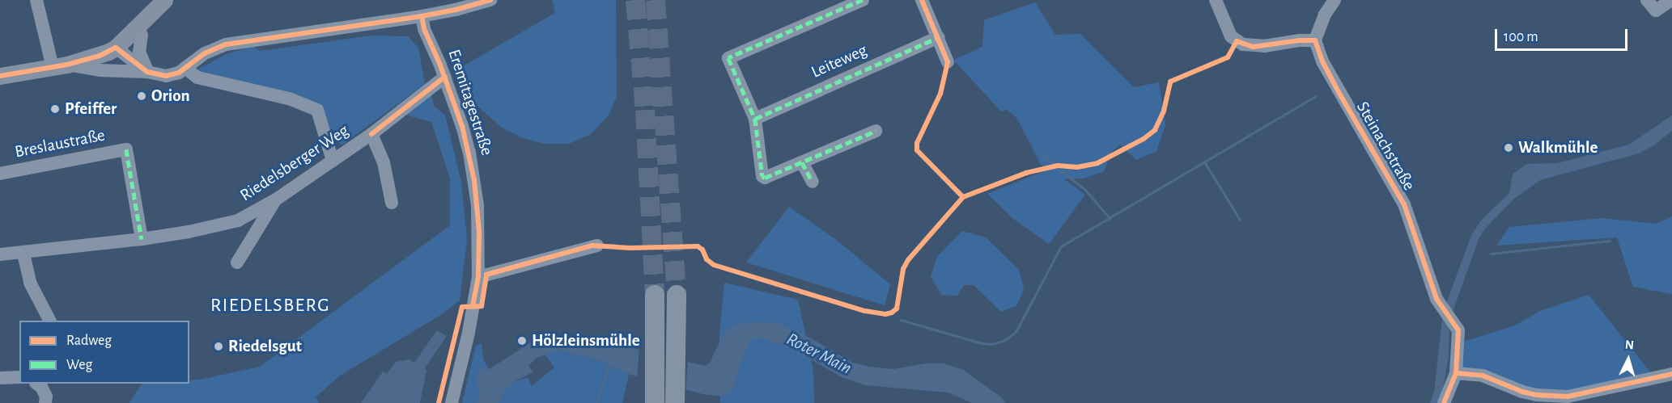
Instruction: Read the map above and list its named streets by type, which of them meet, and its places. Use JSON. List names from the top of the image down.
{
  "streets": {
    "street": [
      "Leiteweg",
      "Eremitagestraße",
      "Breslaustraße",
      "Steinachstraße",
      "Riedelsberger Weg"
    ]
  },
  "crossings": [
    ["Eremitagestraße", "Riedelsberger Weg"],
    ["Breslaustraße", "Riedelsberger Weg"]
  ],
  "districts": ["RIEDELSBERG"],
  "water": ["Roter Main"],
  "places": [
    "Orion",
    "Pfeiffer",
    "Walkmühle",
    "Hölzleinsmühle",
    "Riedelsgut"
  ],
  "legend": ["Radweg", "Weg"],
  "scale_bar": "100 m",
  "north": "top"
}
